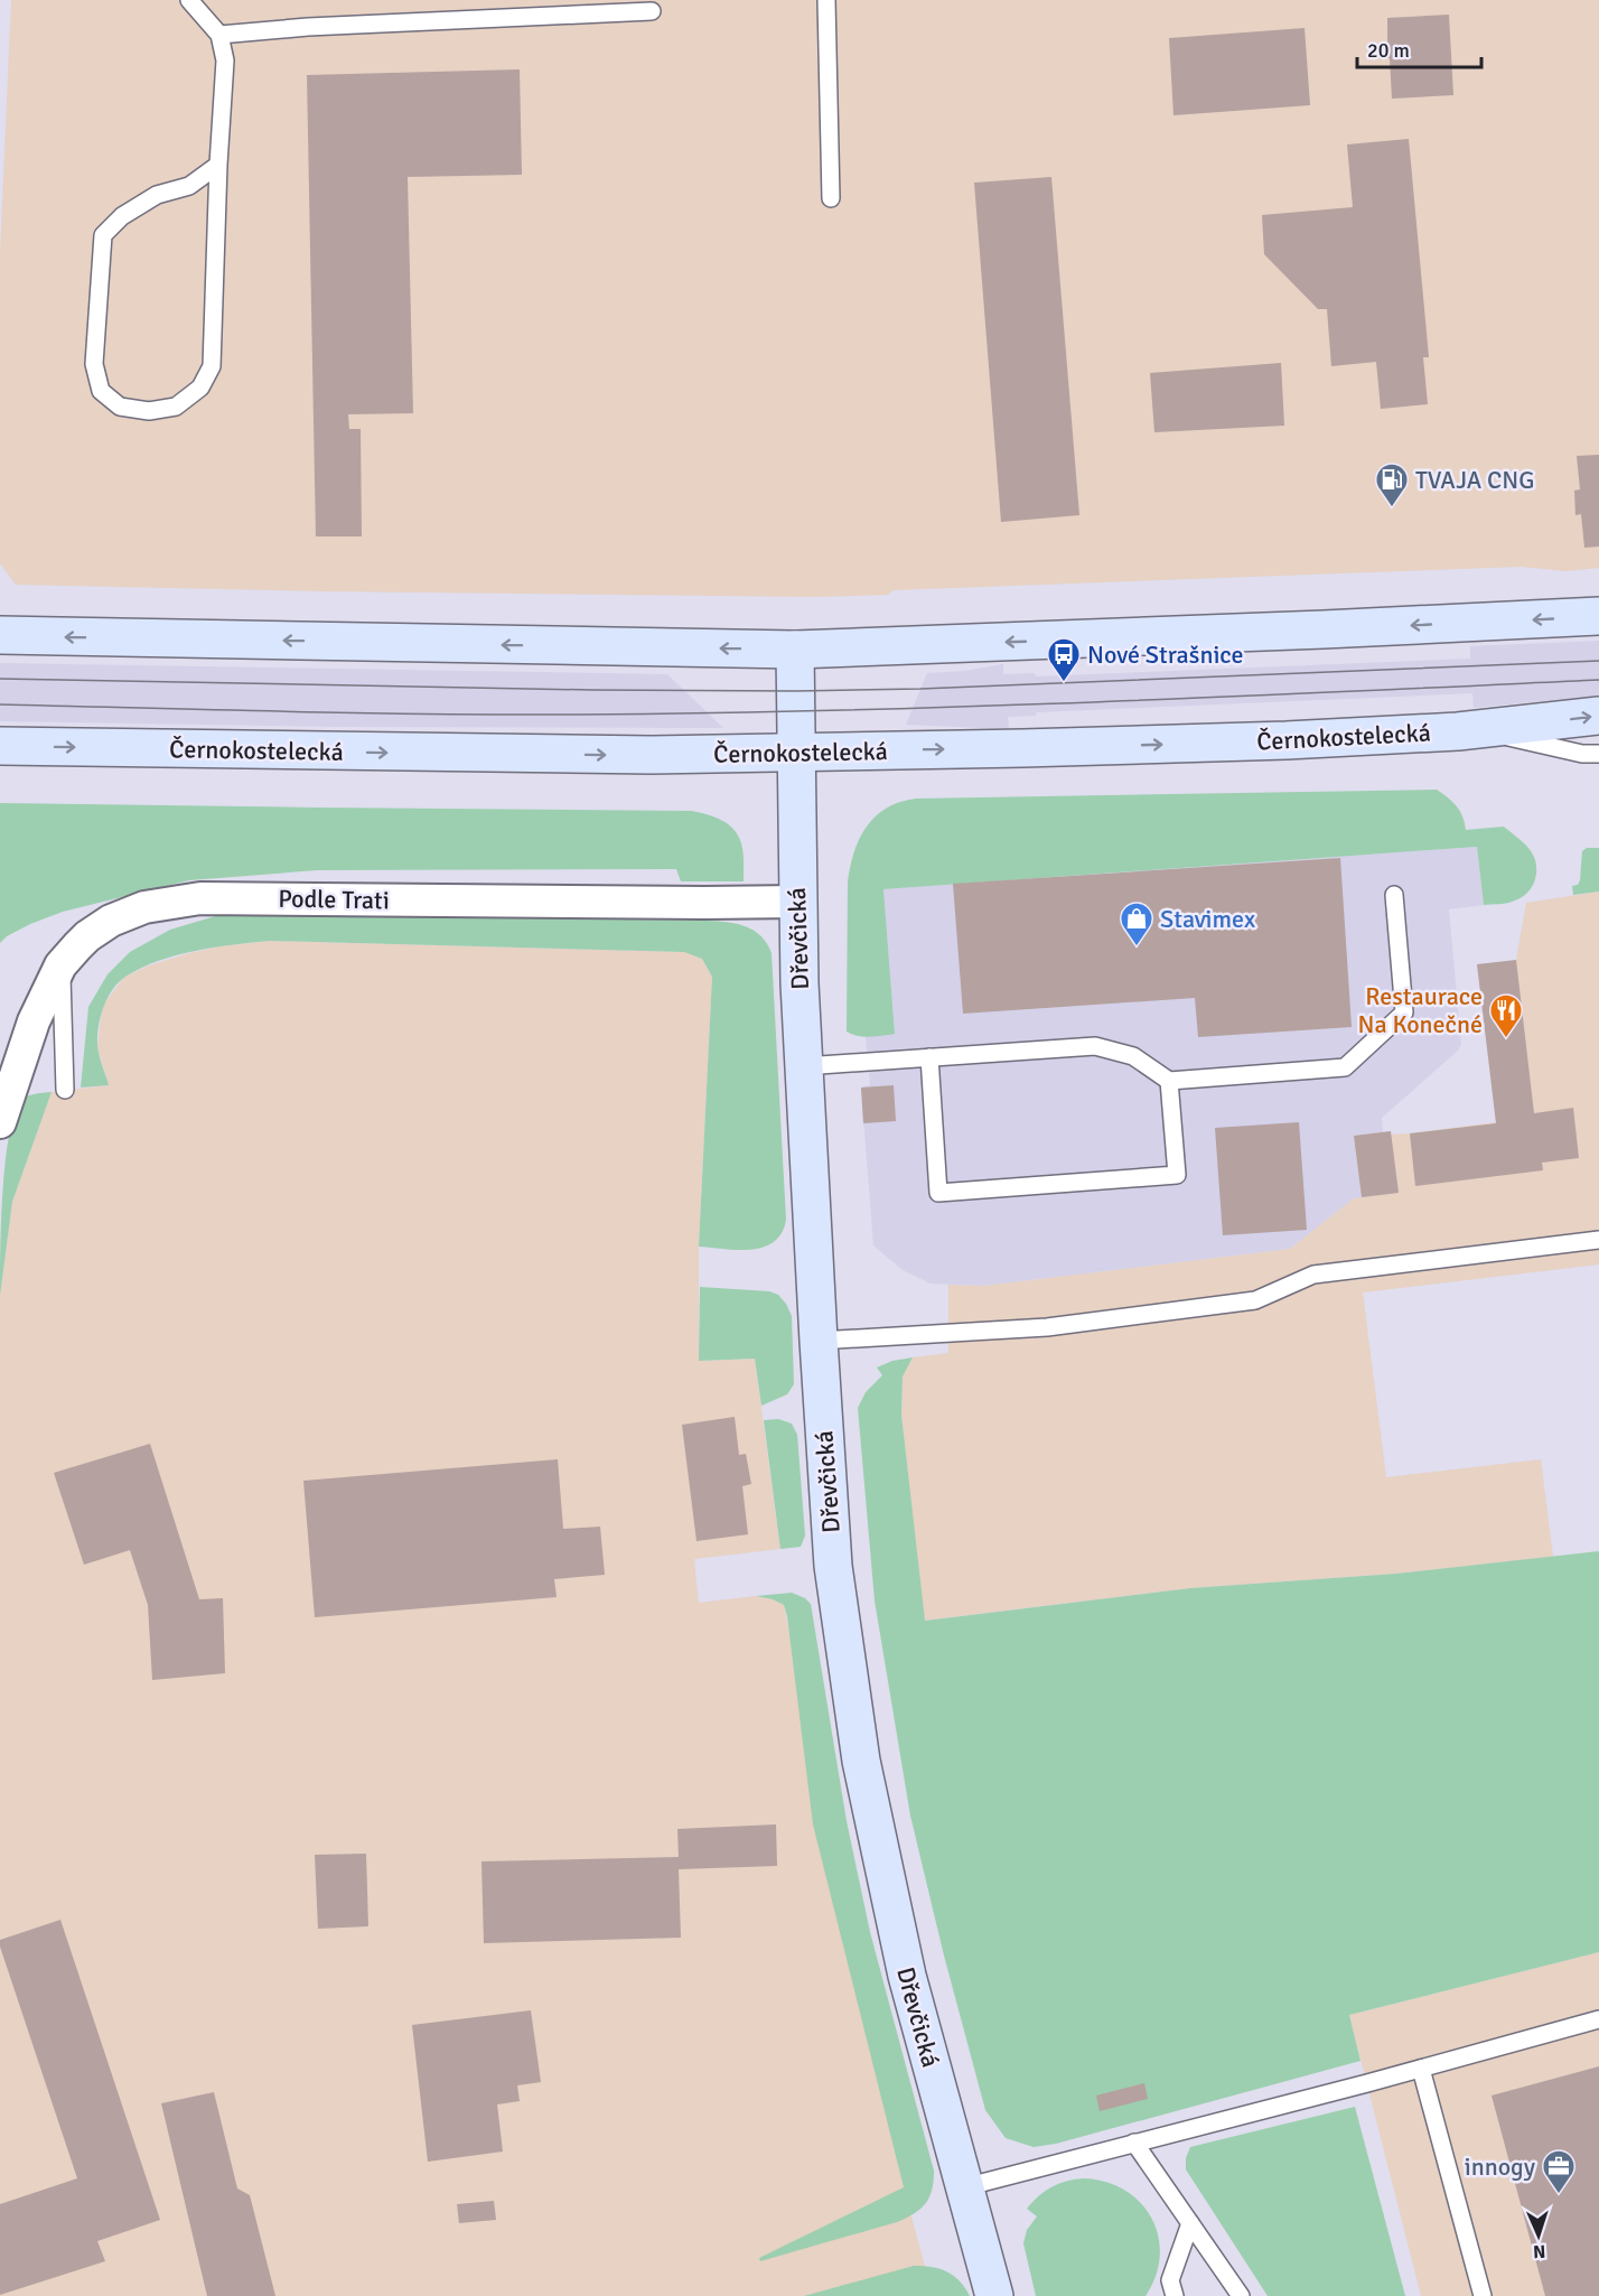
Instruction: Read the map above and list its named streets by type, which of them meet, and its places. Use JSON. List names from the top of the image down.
{
  "streets": {
    "main road": ["Černokostelecká", "Dřevčická"],
    "street": ["Podle Trati"]
  },
  "crossings": [
    ["Černokostelecká", "Dřevčická"],
    ["Podle Trati", "Dřevčická"]
  ],
  "places": {
    "fuel station": ["TVAJA CNG"],
    "bus stop": ["Nové Strašnice"],
    "shop": ["Stavimex"],
    "restaurant": ["Restaurace Na Konečné"],
    "office": ["innogy"]
  },
  "scale_bar": "20 m",
  "north": "bottom"
}
